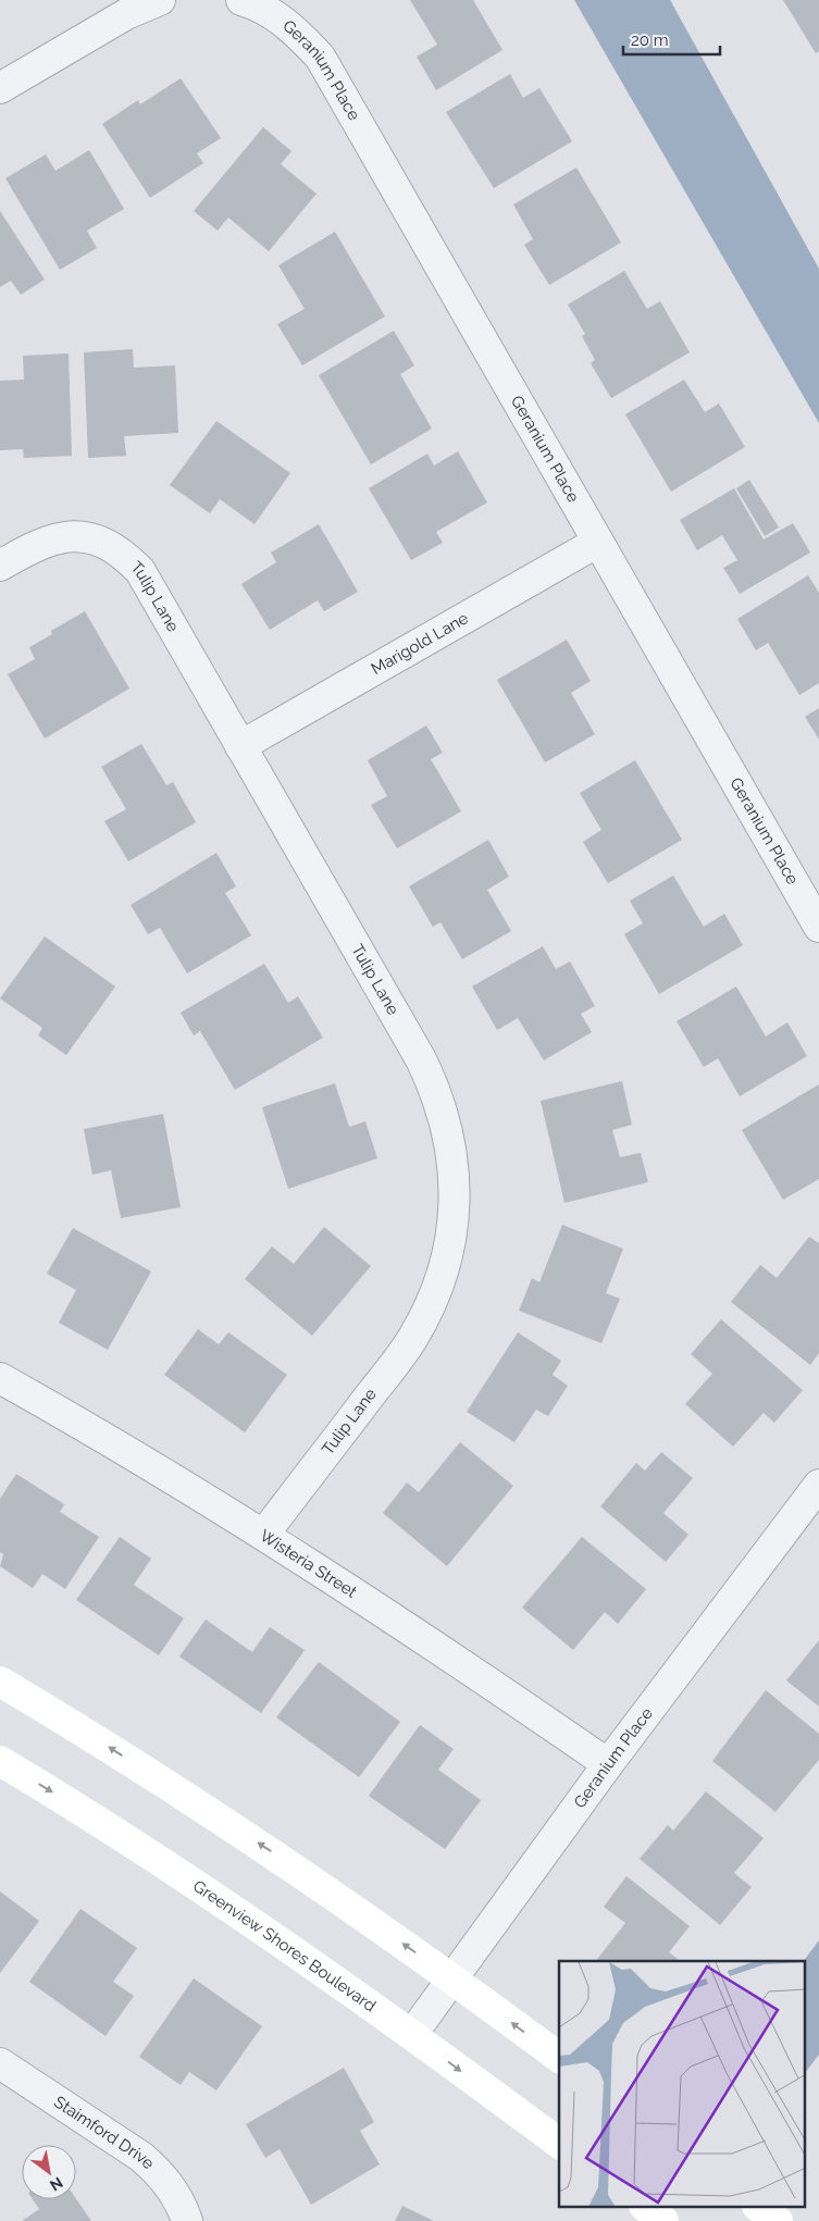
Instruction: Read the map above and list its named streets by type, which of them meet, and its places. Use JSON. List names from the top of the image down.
{
  "streets": {
    "street": [
      "Geranium Place",
      "Tulip Lane",
      "Marigold Lane",
      "Wisteria Street",
      "Greenview Shores Boulevard",
      "Staimford Drive"
    ]
  },
  "crossings": [
    ["Geranium Place", "Marigold Lane"],
    ["Geranium Place", "Wisteria Street"],
    ["Geranium Place", "Greenview Shores Boulevard"],
    ["Tulip Lane", "Marigold Lane"],
    ["Tulip Lane", "Wisteria Street"]
  ],
  "scale_bar": "20 m",
  "north": "bottom right"
}
